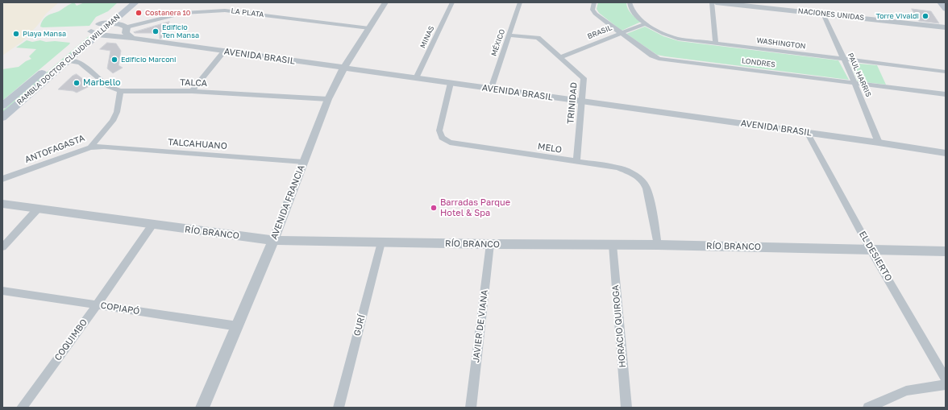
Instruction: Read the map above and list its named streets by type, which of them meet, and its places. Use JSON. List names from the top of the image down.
{
  "streets": {
    "main road": ["RAMBLA DOCTOR CLAUDIO WILLIMAN"],
    "street": [
      "LA PLATA",
      "NACIONES UNIDAS",
      "BRASIL",
      "MINAS",
      "MÉXICO",
      "WASHINGTON",
      "AVENIDA BRASIL",
      "LONDRES",
      "PAUL HARRIS",
      "TALCA",
      "TRINIDAD",
      "TALCAHUANO",
      "MELO",
      "ANTOFAGASTA",
      "AVENIDA FRANCIA",
      "RÍO BRANCO",
      "EL DESIERTO",
      "COPIAPÓ",
      "GURÍ",
      "JAVIER DE VIANA",
      "HORACIO QUIROGA",
      "COQUIMBO"
    ]
  },
  "crossings": [
    ["LA PLATA", "AVENIDA BRASIL"],
    ["LA PLATA", "RAMBLA DOCTOR CLAUDIO WILLIMAN"],
    ["LA PLATA", "AVENIDA FRANCIA"],
    ["NACIONES UNIDAS", "PAUL HARRIS"],
    ["BRASIL", "WASHINGTON"],
    ["BRASIL", "LONDRES"],
    ["BRASIL", "TRINIDAD"],
    ["MINAS", "AVENIDA BRASIL"],
    ["MÉXICO", "AVENIDA BRASIL"],
    ["MÉXICO", "TRINIDAD"],
    ["WASHINGTON", "PAUL HARRIS"],
    ["AVENIDA BRASIL", "RAMBLA DOCTOR CLAUDIO WILLIMAN"],
    ["AVENIDA BRASIL", "PAUL HARRIS"],
    ["AVENIDA BRASIL", "TRINIDAD"],
    ["AVENIDA BRASIL", "MELO"],
    ["AVENIDA BRASIL", "AVENIDA FRANCIA"],
    ["AVENIDA BRASIL", "EL DESIERTO"],
    ["RAMBLA DOCTOR CLAUDIO WILLIMAN", "TALCA"],
    ["LONDRES", "PAUL HARRIS"],
    ["TALCA", "ANTOFAGASTA"],
    ["TALCA", "AVENIDA FRANCIA"],
    ["TRINIDAD", "MELO"],
    ["TALCAHUANO", "ANTOFAGASTA"],
    ["TALCAHUANO", "AVENIDA FRANCIA"],
    ["MELO", "RÍO BRANCO"],
    ["AVENIDA FRANCIA", "RÍO BRANCO"],
    ["AVENIDA FRANCIA", "COPIAPÓ"],
    ["RÍO BRANCO", "EL DESIERTO"],
    ["RÍO BRANCO", "GURÍ"],
    ["RÍO BRANCO", "JAVIER DE VIANA"],
    ["RÍO BRANCO", "HORACIO QUIROGA"],
    ["RÍO BRANCO", "COQUIMBO"],
    ["COPIAPÓ", "COQUIMBO"]
  ],
  "places": [
    "Costanera 10",
    "Torre Vivaldi",
    "Edificio Ten Mansa",
    "Playa Mansa",
    "Edificio Marconi",
    "Marbello",
    "Barradas Parque Hotel & Spa"
  ]
}
